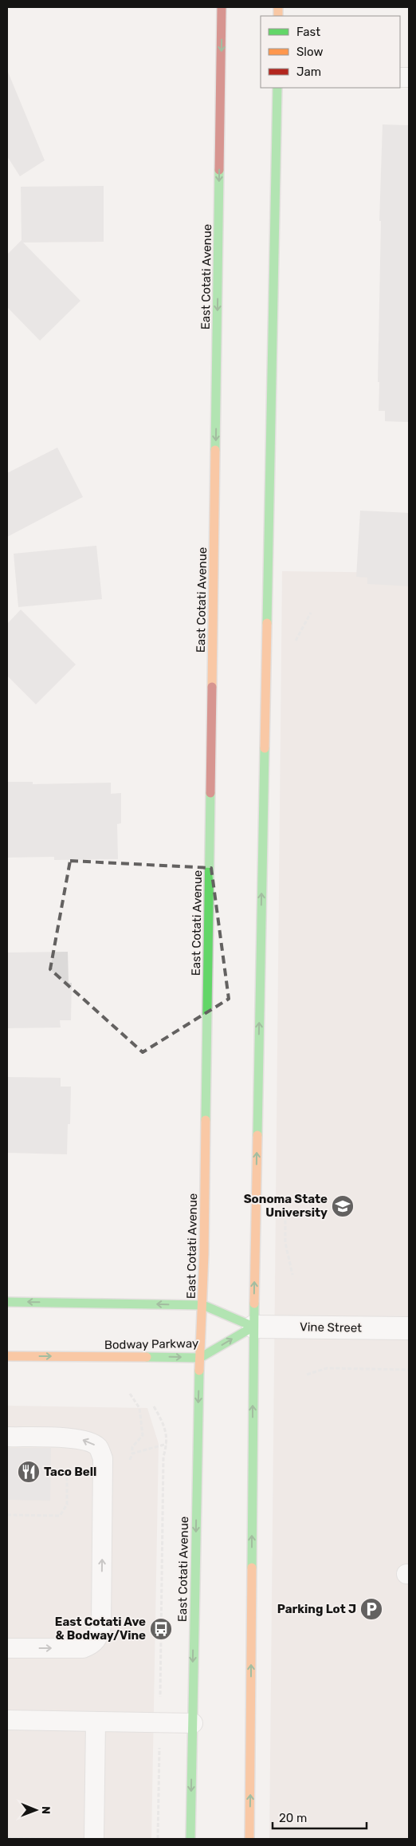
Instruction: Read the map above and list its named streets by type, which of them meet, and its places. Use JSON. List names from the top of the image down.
{
  "streets": {
    "main road": ["East Cotati Avenue", "Bodway Parkway"],
    "street": ["Vine Street"]
  },
  "crossings": [
    ["East Cotati Avenue", "Bodway Parkway"],
    ["Vine Street", "Bodway Parkway"]
  ],
  "places": {
    "school or university": ["Sonoma State University"],
    "restaurant": ["Taco Bell"],
    "parking": ["Parking Lot J"],
    "bus stop": ["East Cotati Ave & Bodway/Vine"]
  },
  "legend": ["Fast", "Slow", "Jam"],
  "scale_bar": "20 m",
  "north": "right"
}
